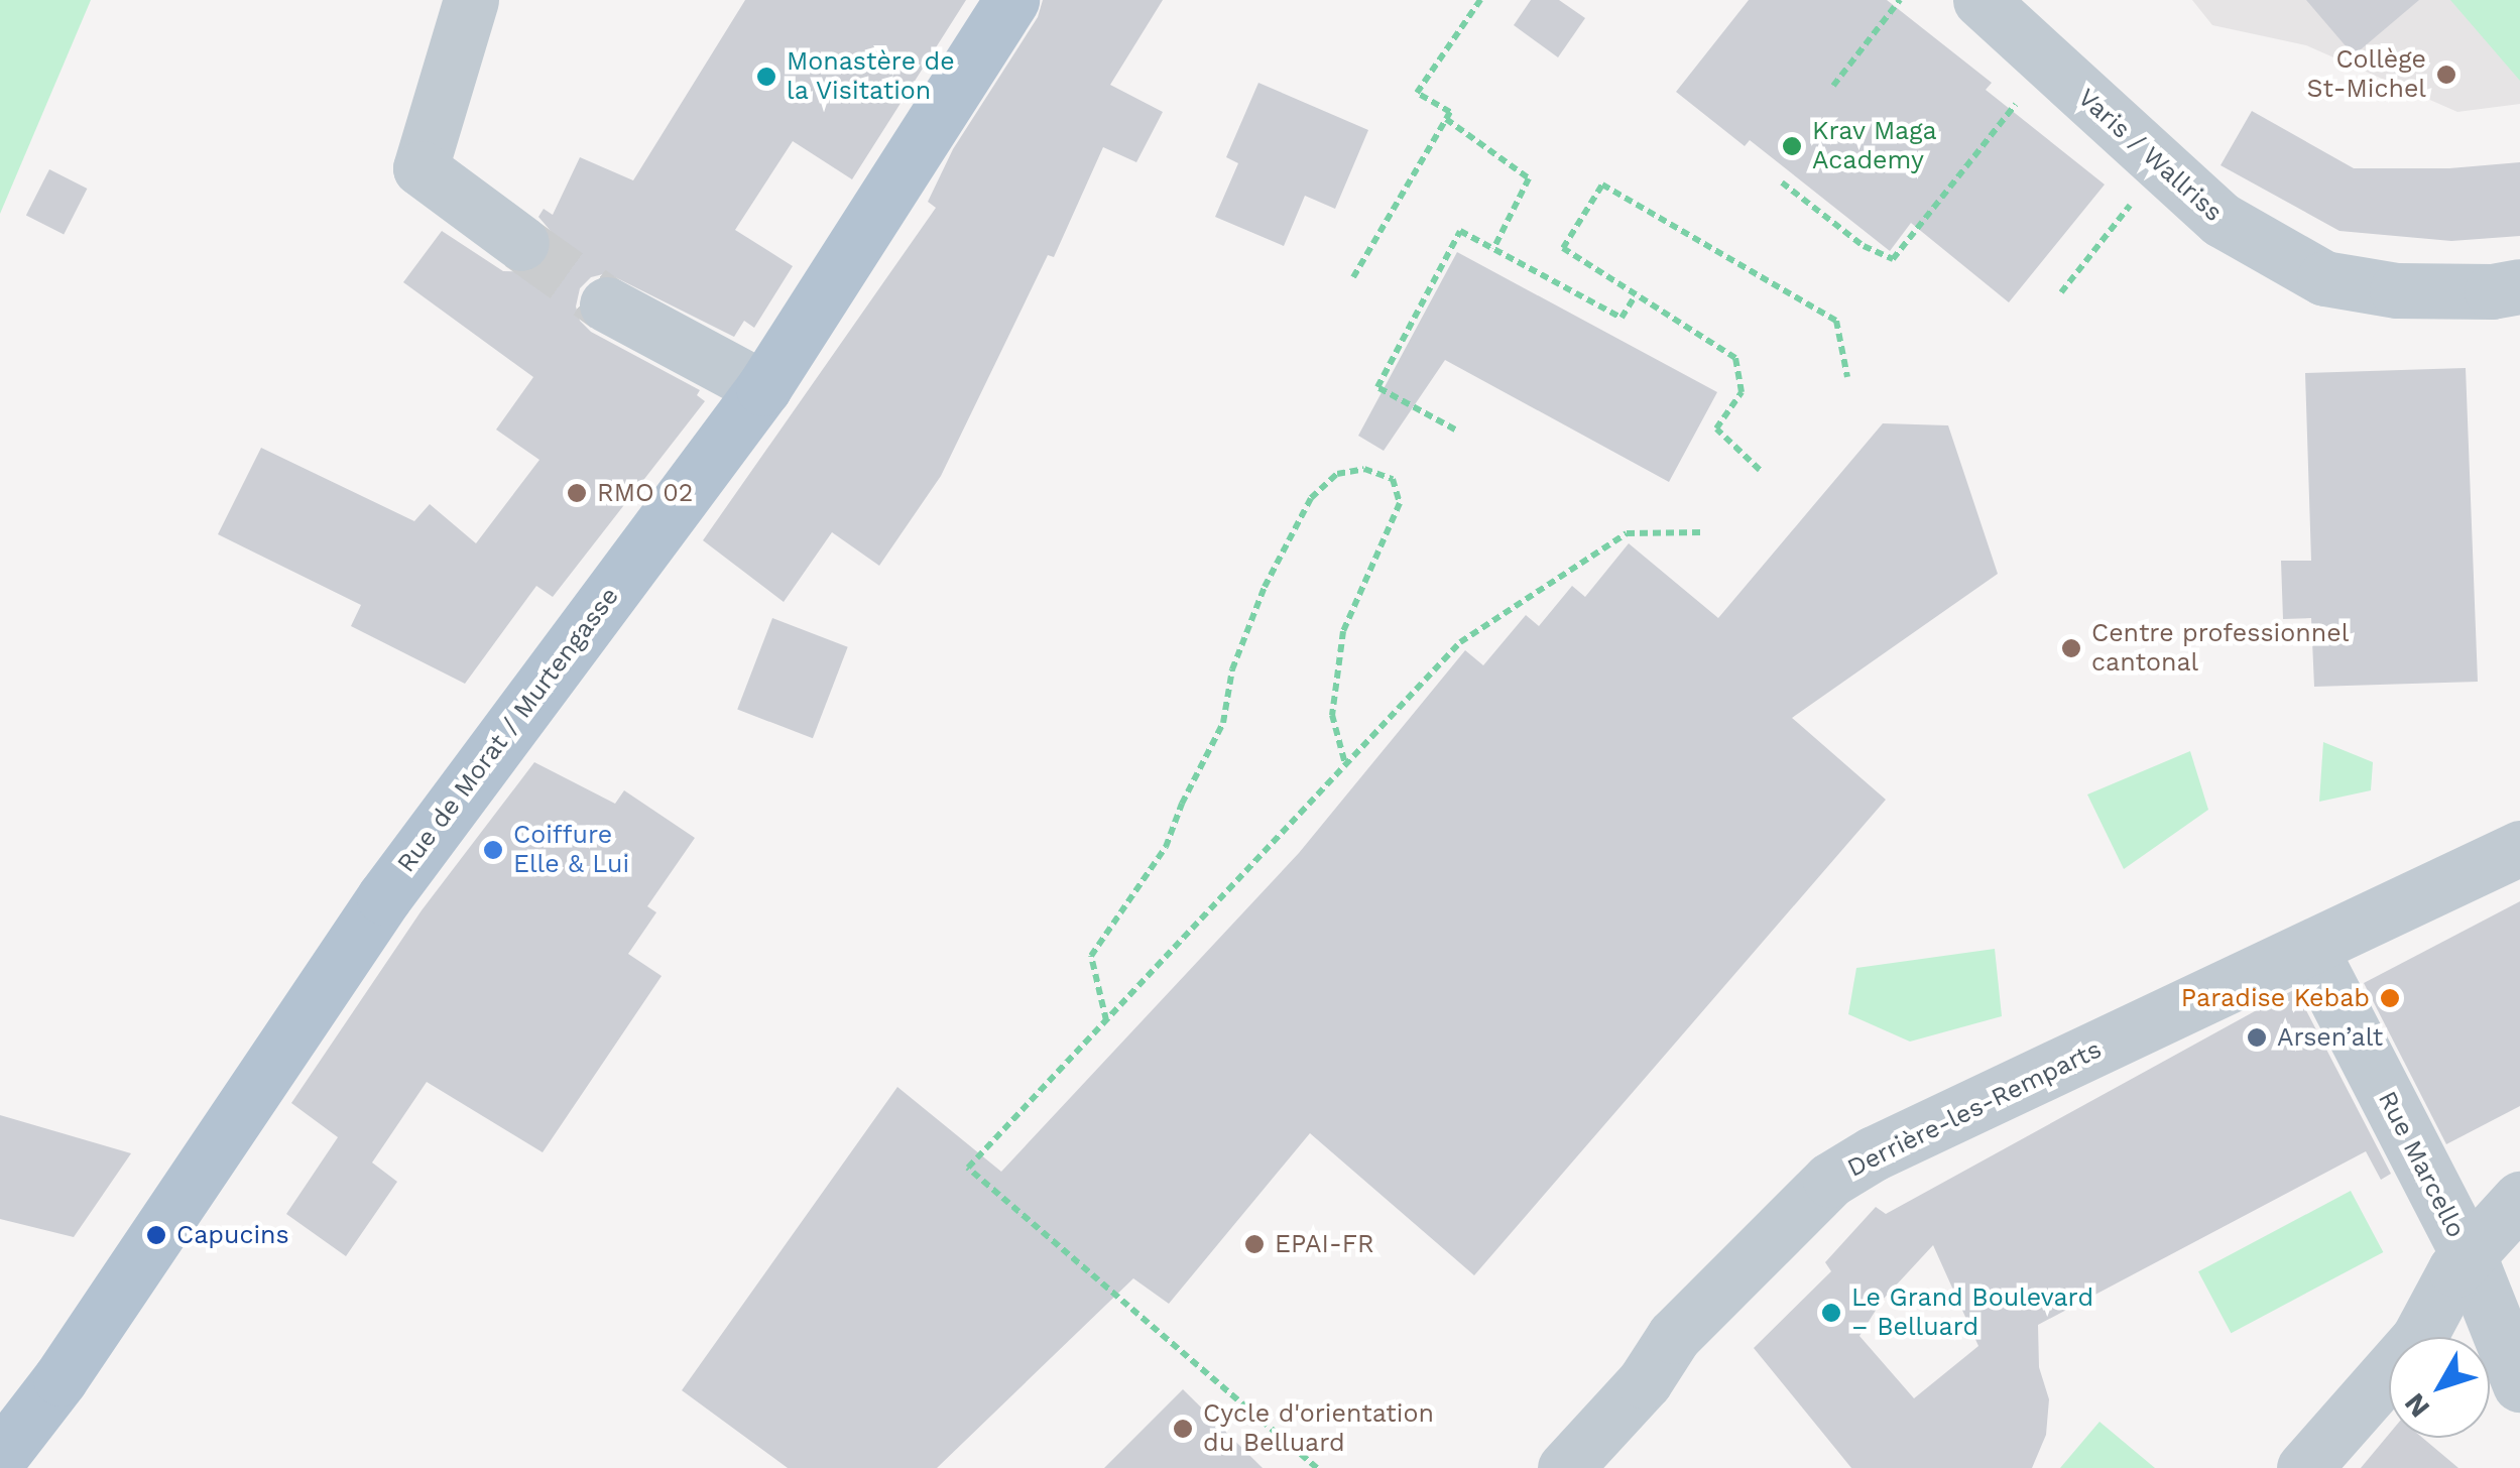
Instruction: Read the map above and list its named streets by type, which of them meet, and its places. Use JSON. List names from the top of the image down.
{
  "streets": {
    "main road": ["Rue de Morat / Murtengasse"],
    "street": ["Varis / Wallriss", "Derrière-les-Remparts", "Rue Marcello"]
  },
  "crossings": [
    ["Derrière-les-Remparts", "Rue Marcello"]
  ],
  "places": [
    "Collège St-Michel",
    "Monastère de la Visitation",
    "Krav Maga Academy",
    "RMO 02",
    "Centre professionnel cantonal",
    "Coiffure Elle & Lui",
    "Paradise Kebab",
    "Arsen’alt",
    "Capucins",
    "EPAI-FR",
    "Le Grand Boulevard – Belluard",
    "Cycle d'orientation du Belluard"
  ],
  "north": "bottom left"
}
